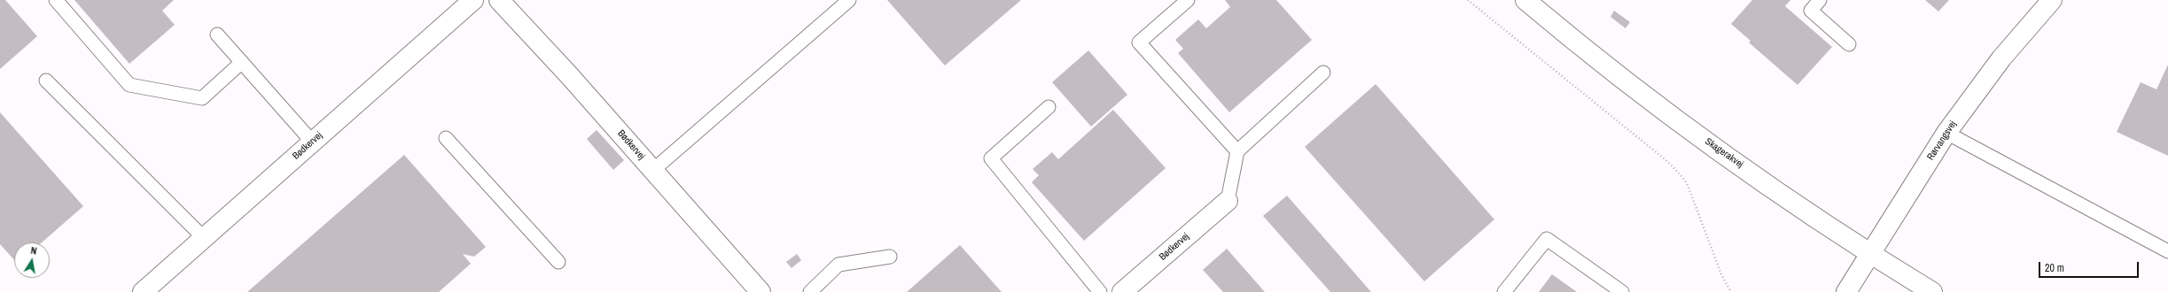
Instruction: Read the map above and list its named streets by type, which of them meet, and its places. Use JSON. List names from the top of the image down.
{
  "streets": {
    "street": ["Rørvangsvej", "Bødkervej", "Skagerakvej"]
  },
  "crossings": [
    ["Rørvangsvej", "Skagerakvej"]
  ],
  "scale_bar": "20 m",
  "north": "top"
}
